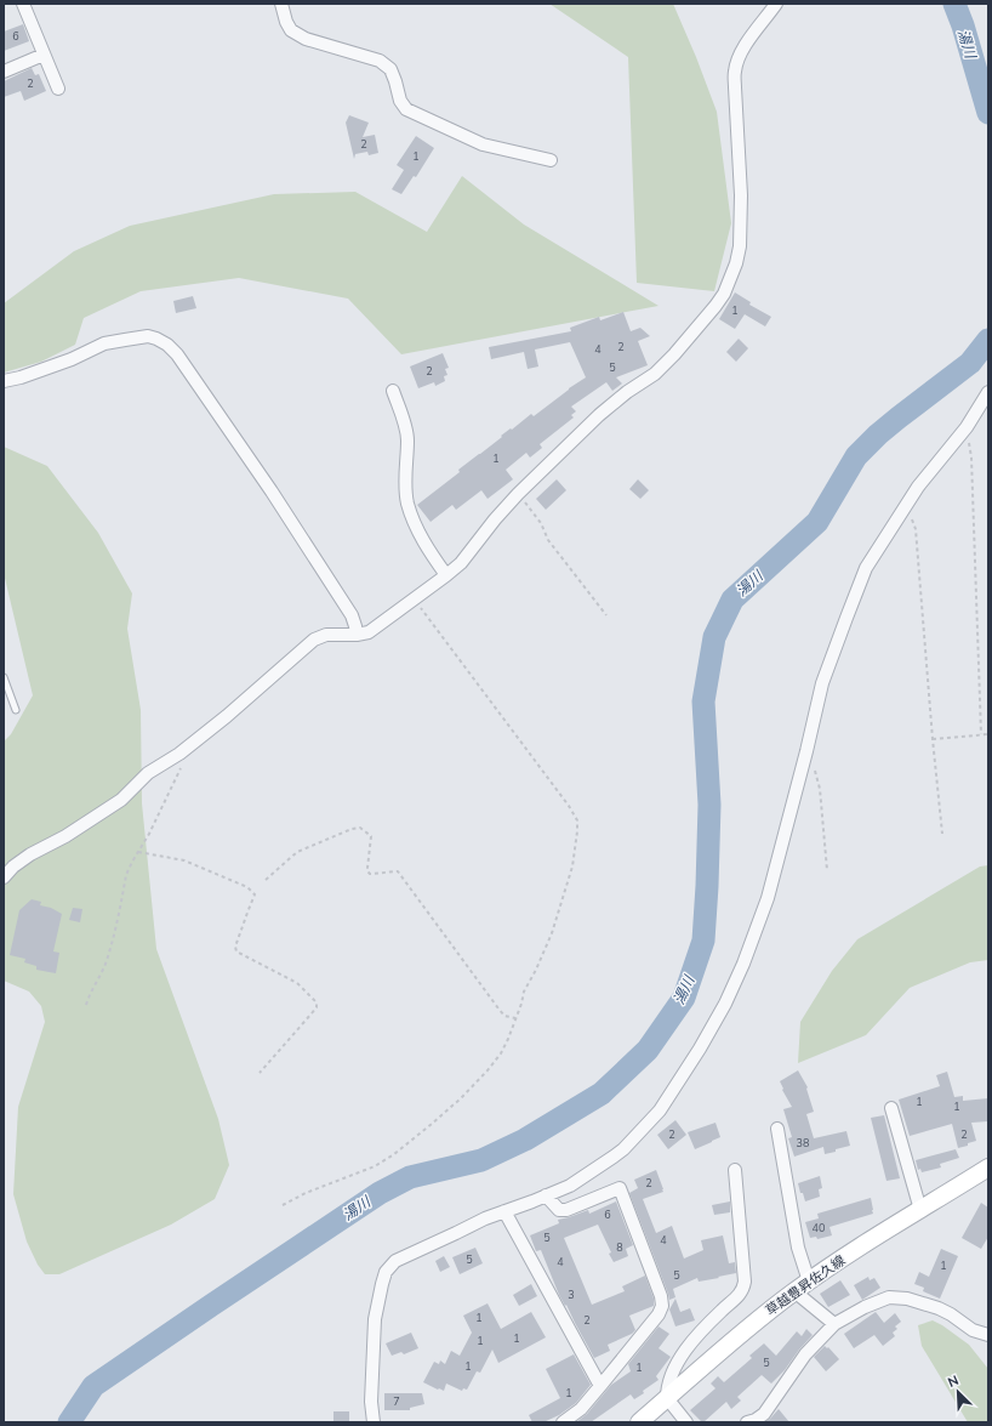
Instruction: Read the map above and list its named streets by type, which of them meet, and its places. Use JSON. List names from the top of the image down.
{
  "streets": {
    "main road": ["草越豊昇佐久線"]
  },
  "water": ["湯川"],
  "house_numbers": [
    "6",
    "2",
    "2",
    "1",
    "1",
    "2",
    "4",
    "5",
    "2",
    "1",
    "1",
    "1",
    "2",
    "2",
    "38",
    "2",
    "6",
    "40",
    "5",
    "4",
    "8",
    "5",
    "4",
    "1",
    "5",
    "3",
    "1",
    "2",
    "1",
    "1",
    "5",
    "1",
    "1",
    "1",
    "7"
  ],
  "north": "top left"
}
